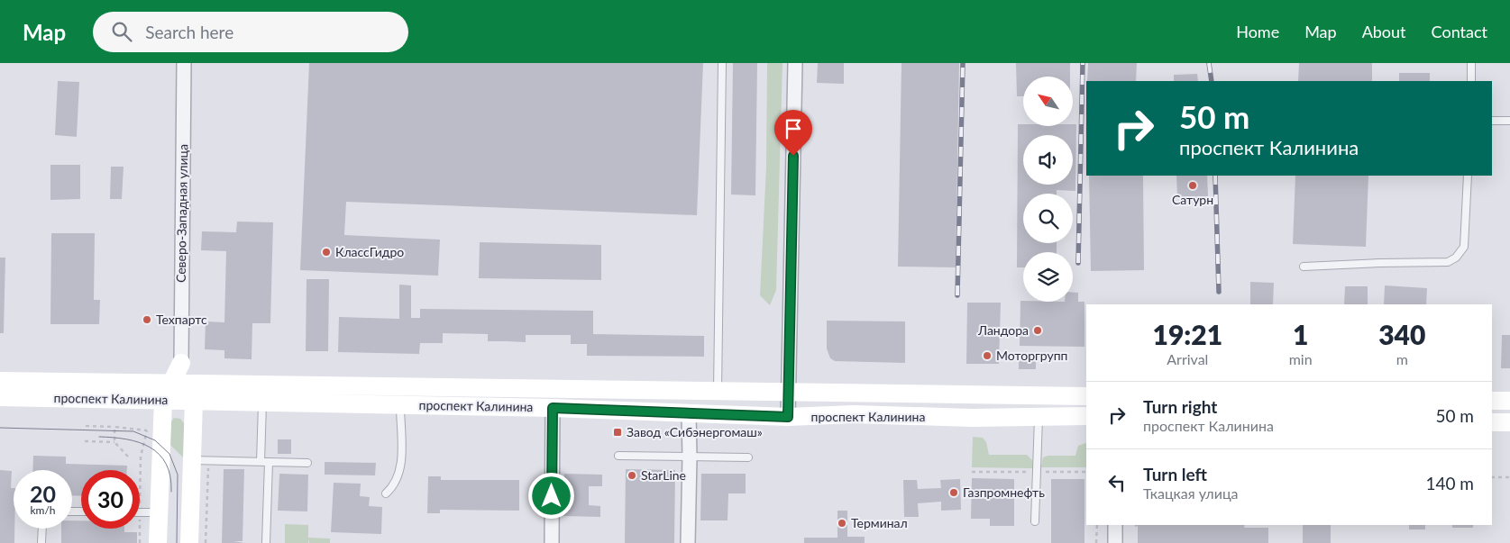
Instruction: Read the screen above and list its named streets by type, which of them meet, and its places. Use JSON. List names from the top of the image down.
{
  "streets": {
    "main road": ["проспект Калинина"],
    "street": ["Северо-Западная улица"]
  },
  "places": {
    "other": [
      "Сатурн",
      "КлассГидро",
      "Техпартс",
      "Ландора",
      "Моторгрупп",
      "StarLine",
      "Газпромнефть",
      "Терминал"
    ],
    "transit": ["Завод «Сибэнергомаш»"]
  },
  "north": "top left",
  "page": {
    "header": "Map",
    "search": "Search here",
    "nav": [
      "Home",
      "Map",
      "About",
      "Contact"
    ],
    "turn": ["50 m", "проспект Калинина"],
    "eta": [
      "19:21",
      "Arrival",
      "1",
      "min",
      "340",
      "m"
    ],
    "list": [
      {
        "name": "Turn right",
        "note": "проспект Калинина",
        "value": "50 m"
      },
      {
        "name": "Turn left",
        "note": "Ткацкая улица",
        "value": "140 m"
      }
    ],
    "speed": "20 km/h",
    "limit": "30"
  }
}
